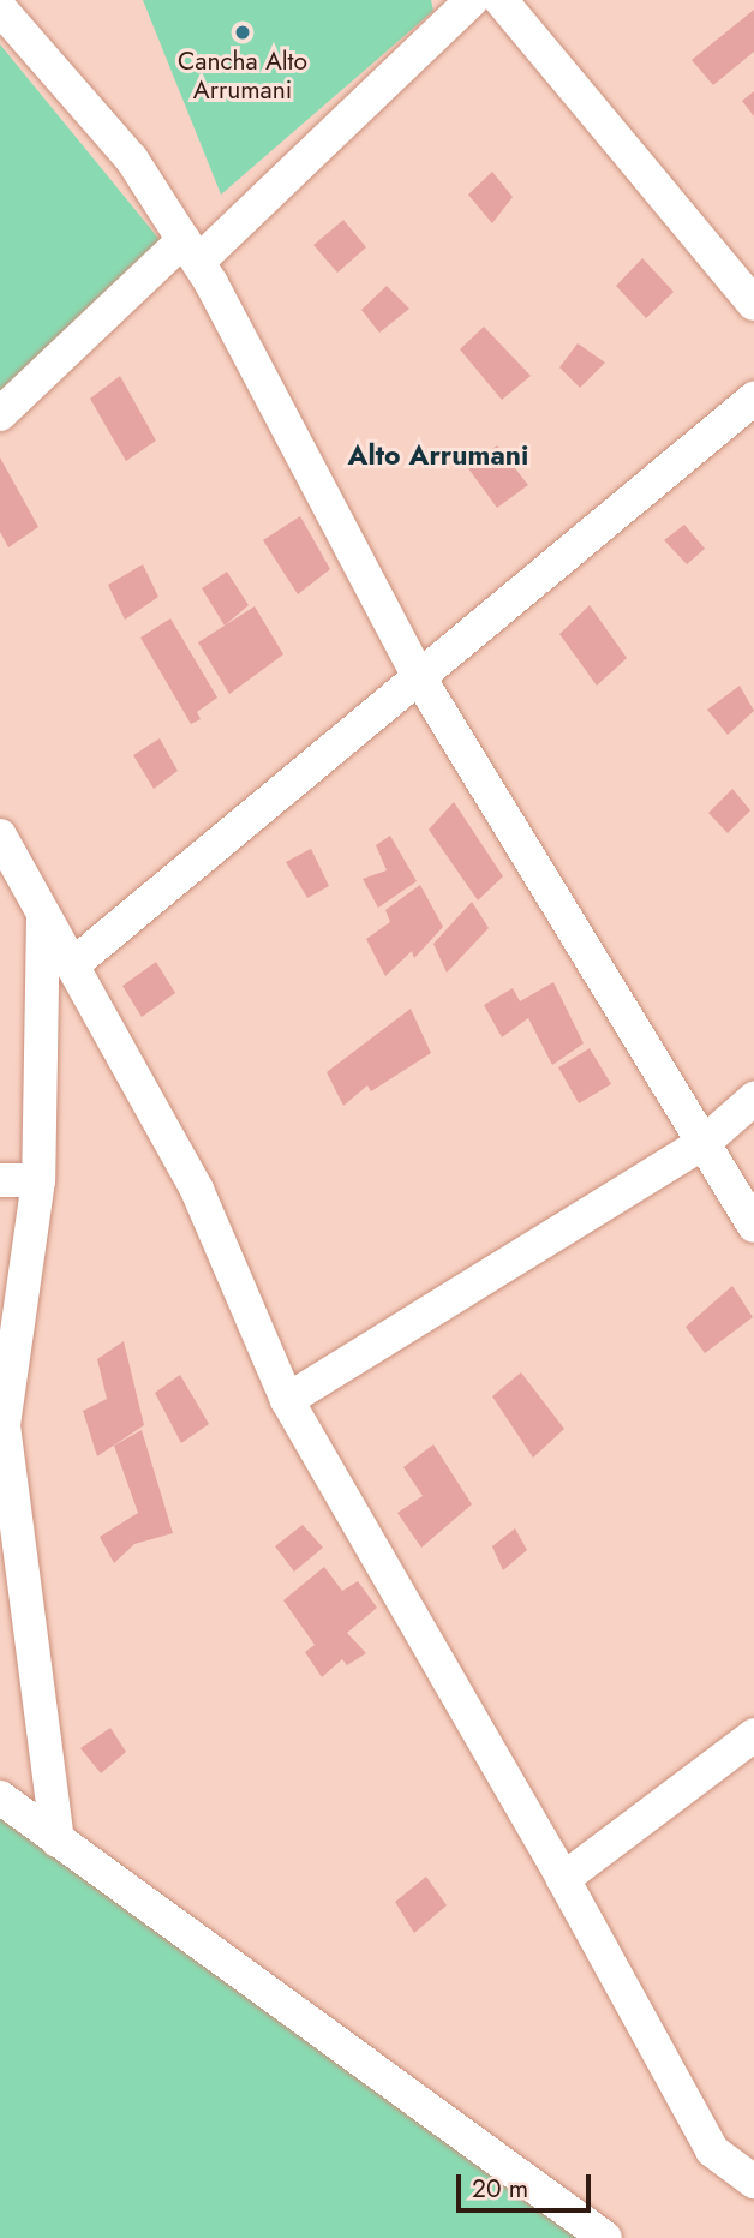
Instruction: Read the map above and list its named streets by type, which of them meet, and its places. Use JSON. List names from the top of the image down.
{
  "districts": ["Alto Arrumani"],
  "places": ["Cancha Alto Arrumani"],
  "scale_bar": "20 m"
}
